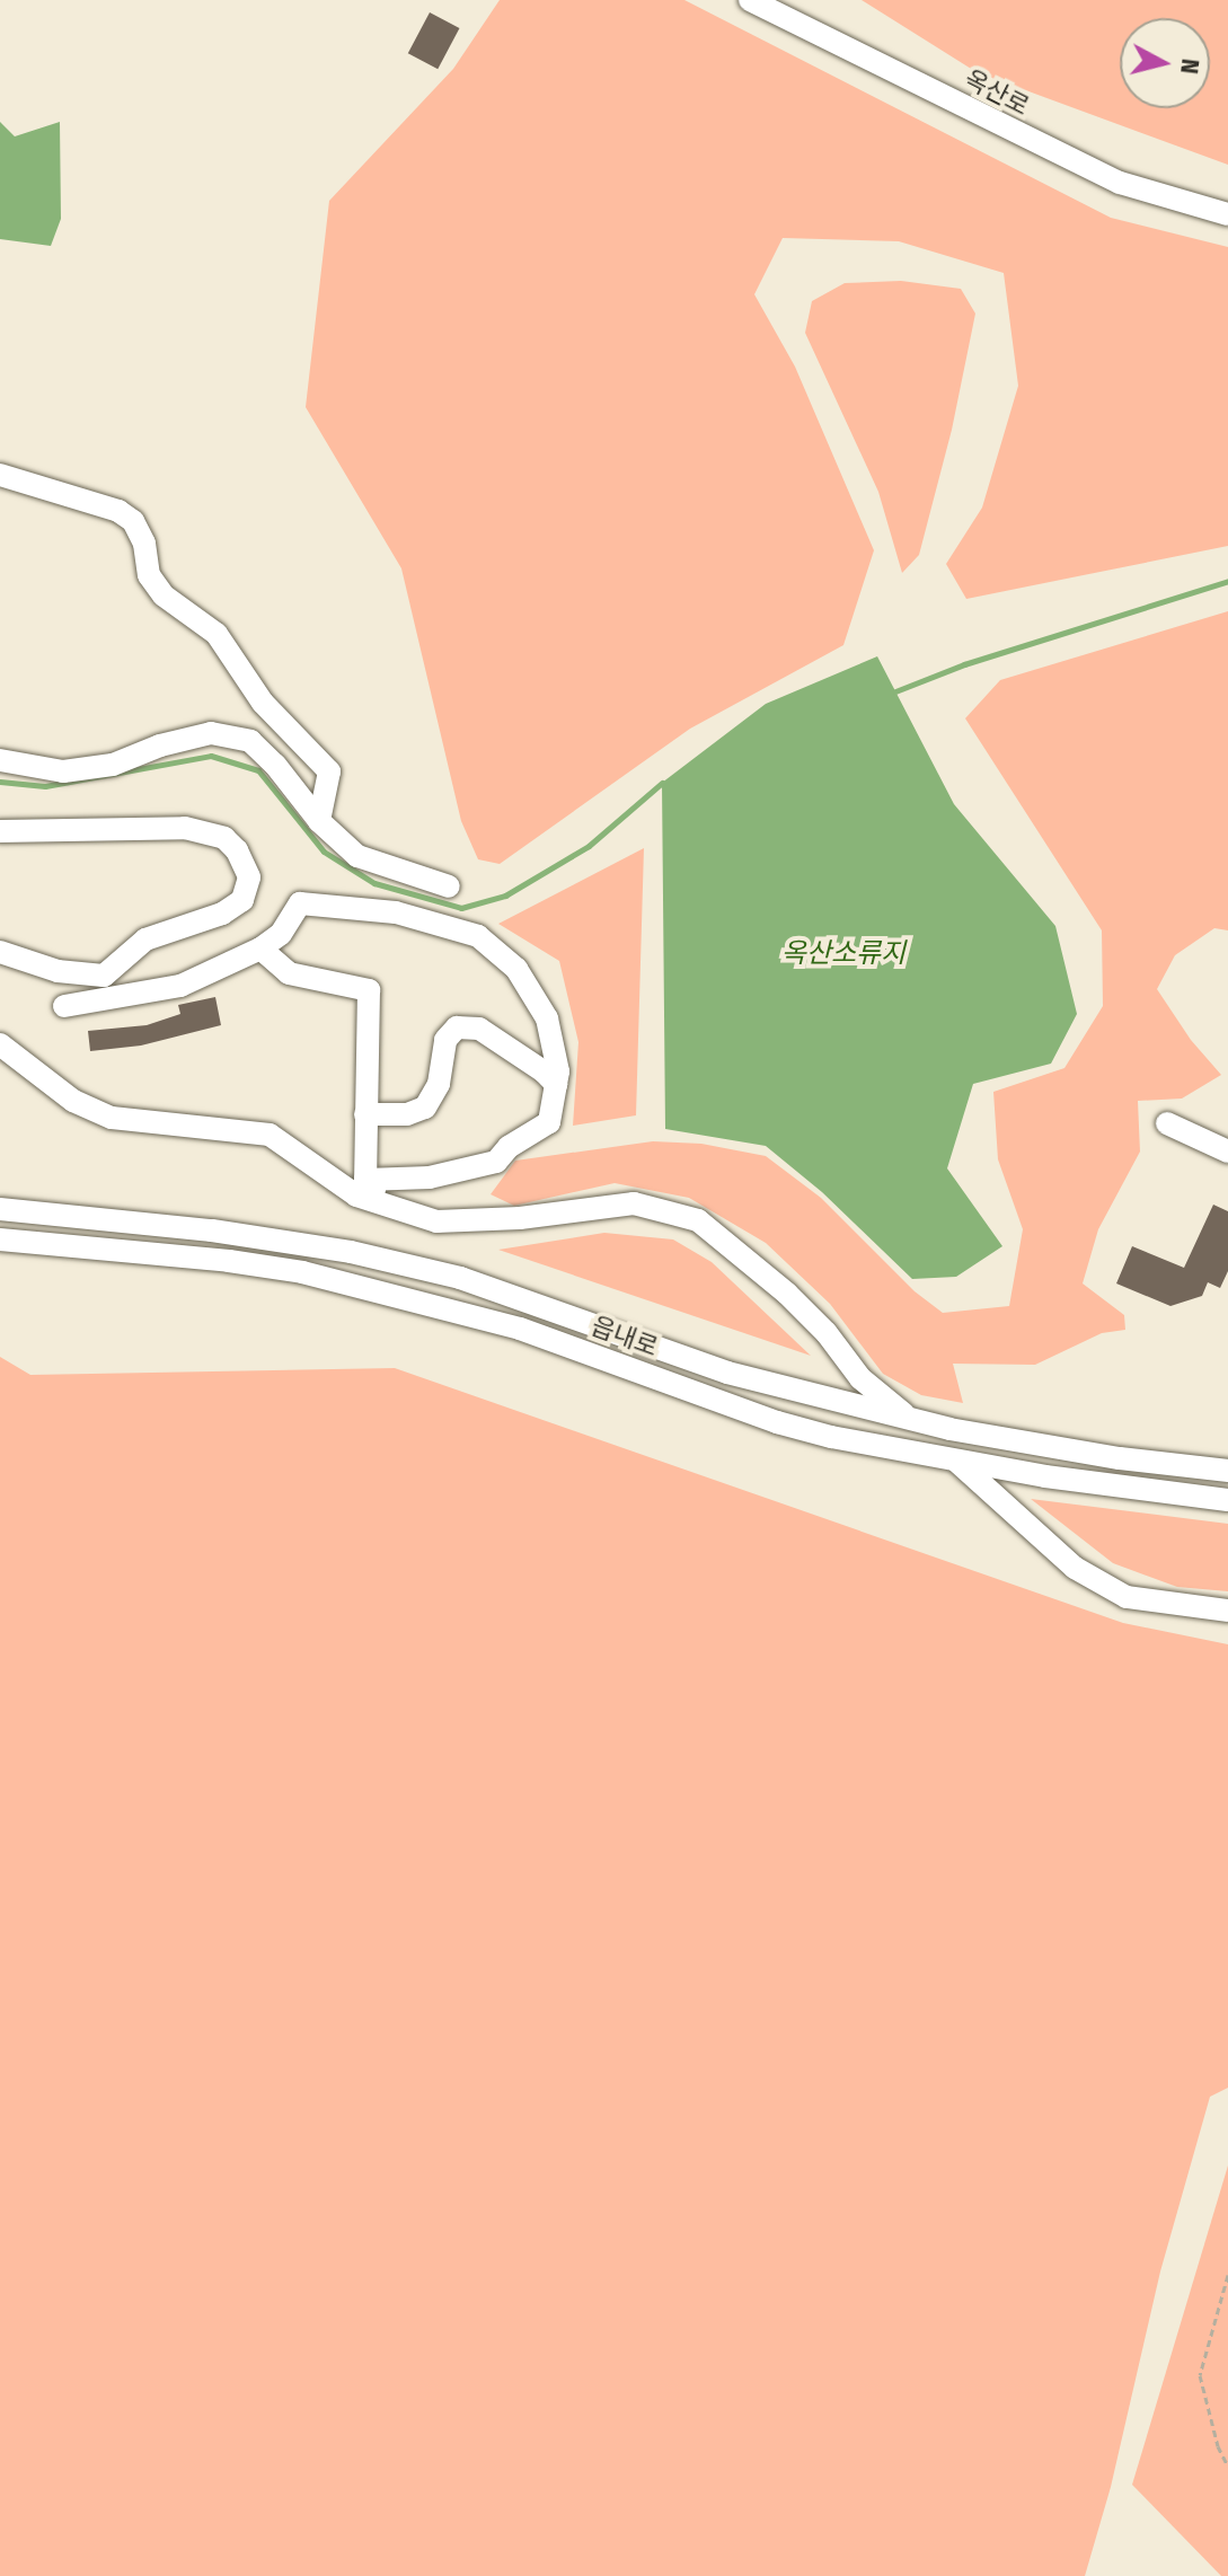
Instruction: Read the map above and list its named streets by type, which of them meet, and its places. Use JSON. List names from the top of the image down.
{
  "streets": {
    "street": ["옥산로", "읍내로"]
  },
  "water": ["옥산소류지"],
  "north": "right"
}
